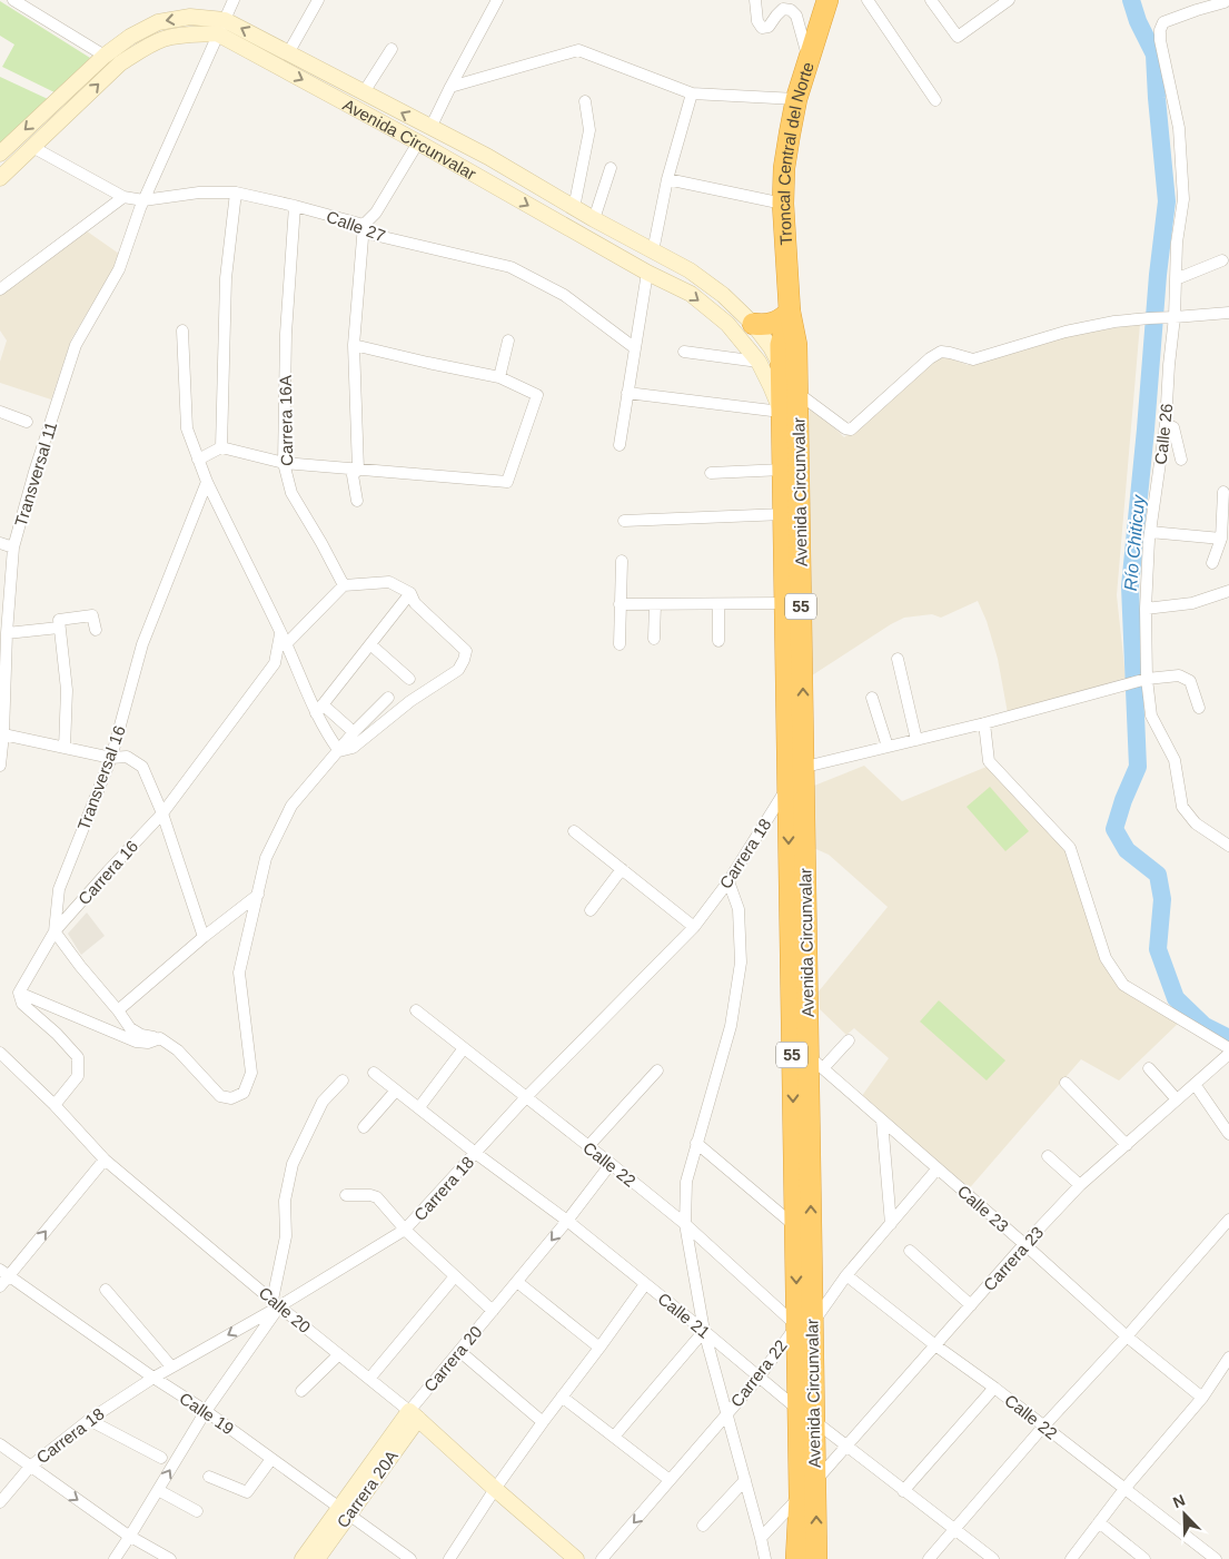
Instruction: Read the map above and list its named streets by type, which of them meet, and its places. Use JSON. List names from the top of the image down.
{
  "streets": {
    "highway": ["Avenida Circunvalar", "Troncal Central del Norte", "55"],
    "main road": ["Calle 20", "Carrera 20", "Carrera 20A"],
    "street": [
      "Calle 27",
      "Carrera 16A",
      "Calle 26",
      "Transversal 11",
      "Transversal 16",
      "Carrera 18",
      "Carrera 16",
      "Calle 22",
      "Calle 23",
      "Carrera 23",
      "Calle 21",
      "Carrera 22",
      "Calle 19"
    ]
  },
  "crossings": [
    ["Avenida Circunvalar", "Troncal Central del Norte"],
    ["Avenida Circunvalar", "Transversal 11"],
    ["Avenida Circunvalar", "Carrera 18"],
    ["Avenida Circunvalar", "Calle 22"],
    ["Avenida Circunvalar", "Calle 23"],
    ["Avenida Circunvalar", "Carrera 23"],
    ["Avenida Circunvalar", "Calle 21"],
    ["Avenida Circunvalar", "Carrera 22"],
    ["Calle 27", "Carrera 16A"],
    ["Calle 27", "Transversal 11"],
    ["Transversal 16", "Carrera 16"],
    ["Carrera 18", "Calle 22"],
    ["Carrera 18", "Calle 20"],
    ["Carrera 18", "Calle 21"],
    ["Carrera 18", "Calle 19"],
    ["Calle 22", "Carrera 23"],
    ["Calle 22", "Carrera 20"],
    ["Calle 22", "Carrera 22"],
    ["Calle 23", "Carrera 23"],
    ["Calle 23", "Carrera 22"],
    ["Carrera 23", "Calle 21"],
    ["Calle 20", "Carrera 20"],
    ["Calle 21", "Carrera 20"],
    ["Calle 21", "Carrera 22"],
    ["Carrera 20", "Calle 19"],
    ["Carrera 20", "Carrera 20A"],
    ["Calle 19", "Carrera 20A"]
  ],
  "water": ["Río Chiticuy"],
  "north": "top left"
}
